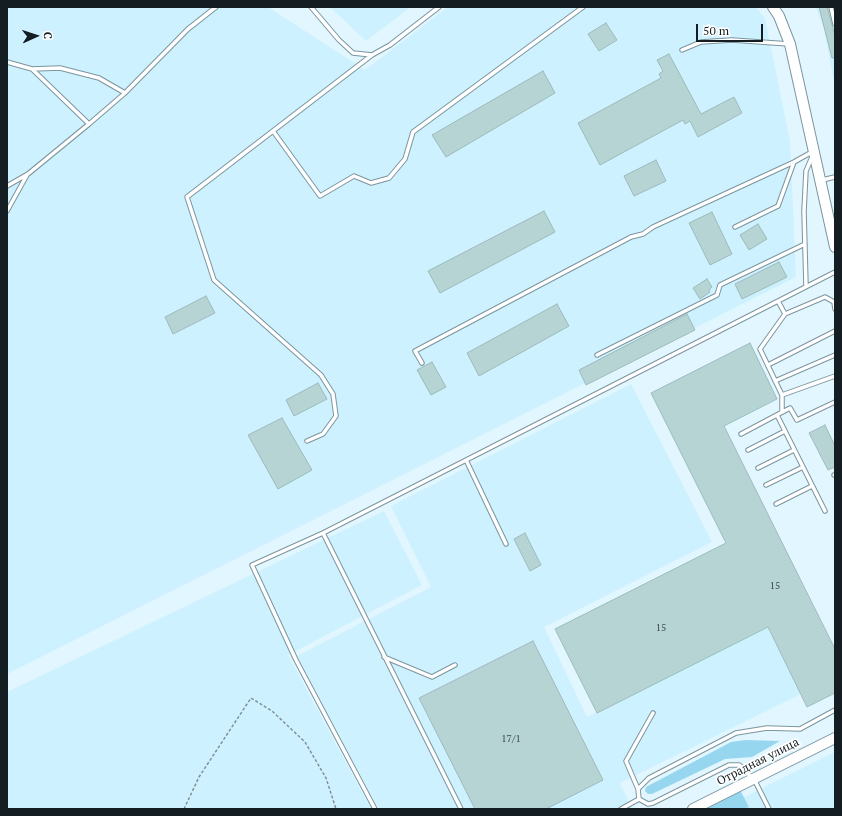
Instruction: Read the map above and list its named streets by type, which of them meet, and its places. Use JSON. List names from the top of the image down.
{
  "streets": {
    "main road": ["Отрадная улица"]
  },
  "house_numbers": ["15", "15", "17/1"],
  "scale_bar": "50 m",
  "north": "right"
}
